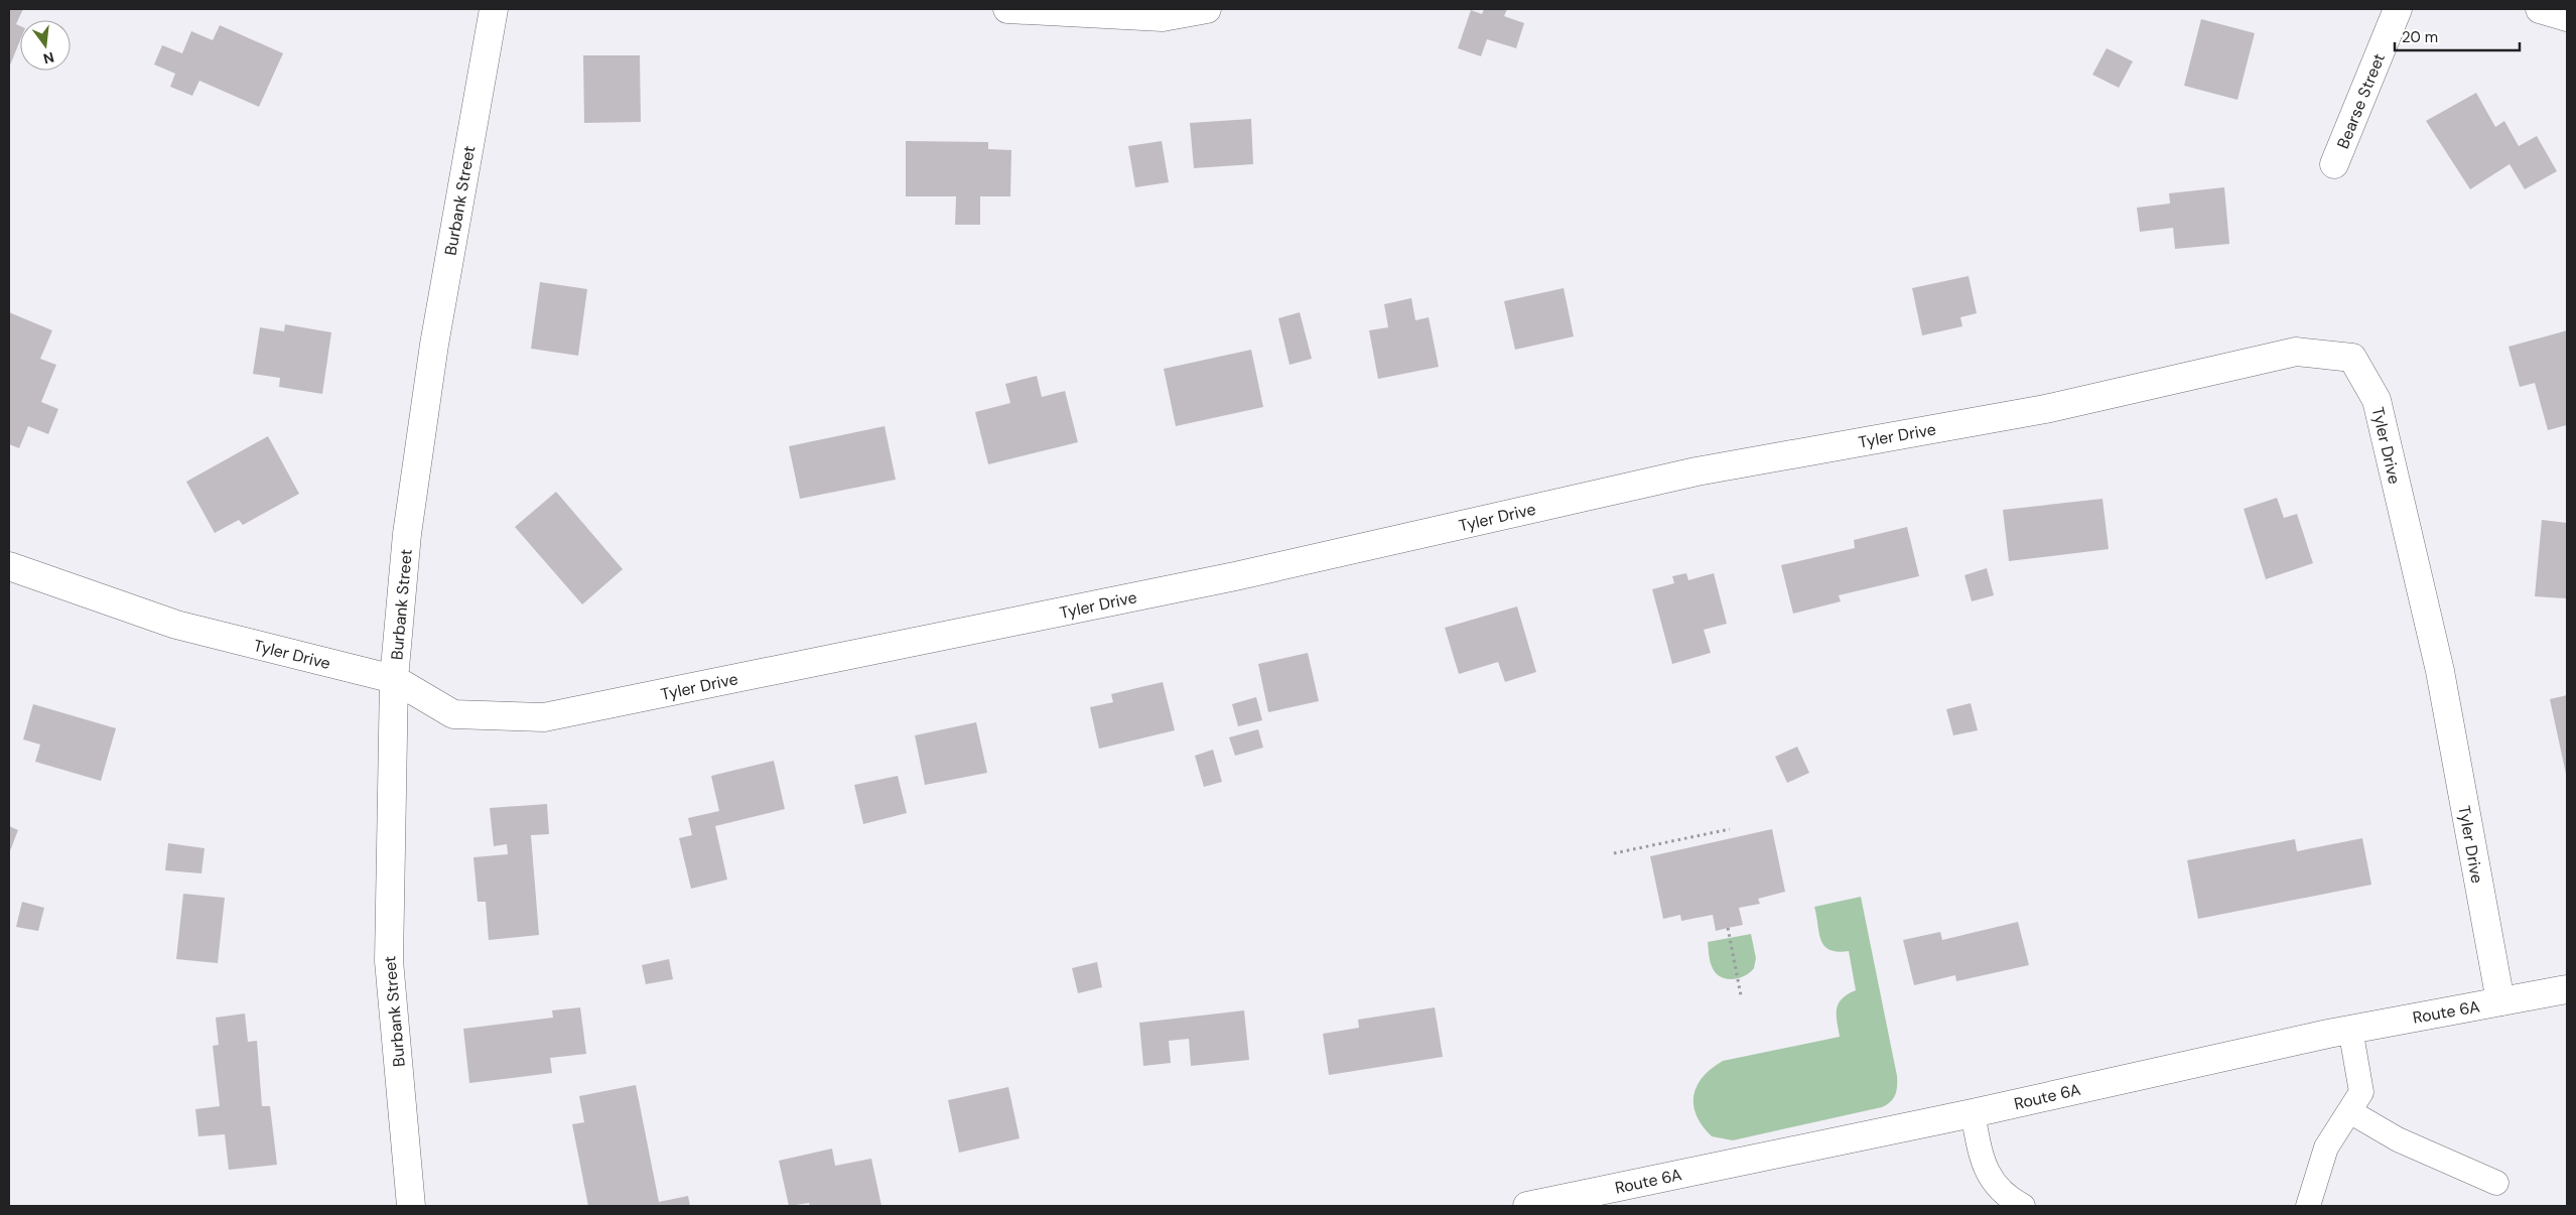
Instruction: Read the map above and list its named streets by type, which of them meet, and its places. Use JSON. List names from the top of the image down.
{
  "streets": {
    "street": [
      "Bearse Street",
      "Burbank Street",
      "Tyler Drive",
      "Route 6A"
    ]
  },
  "crossings": [
    ["Burbank Street", "Tyler Drive"],
    ["Tyler Drive", "Route 6A"]
  ],
  "scale_bar": "20 m",
  "north": "bottom"
}
